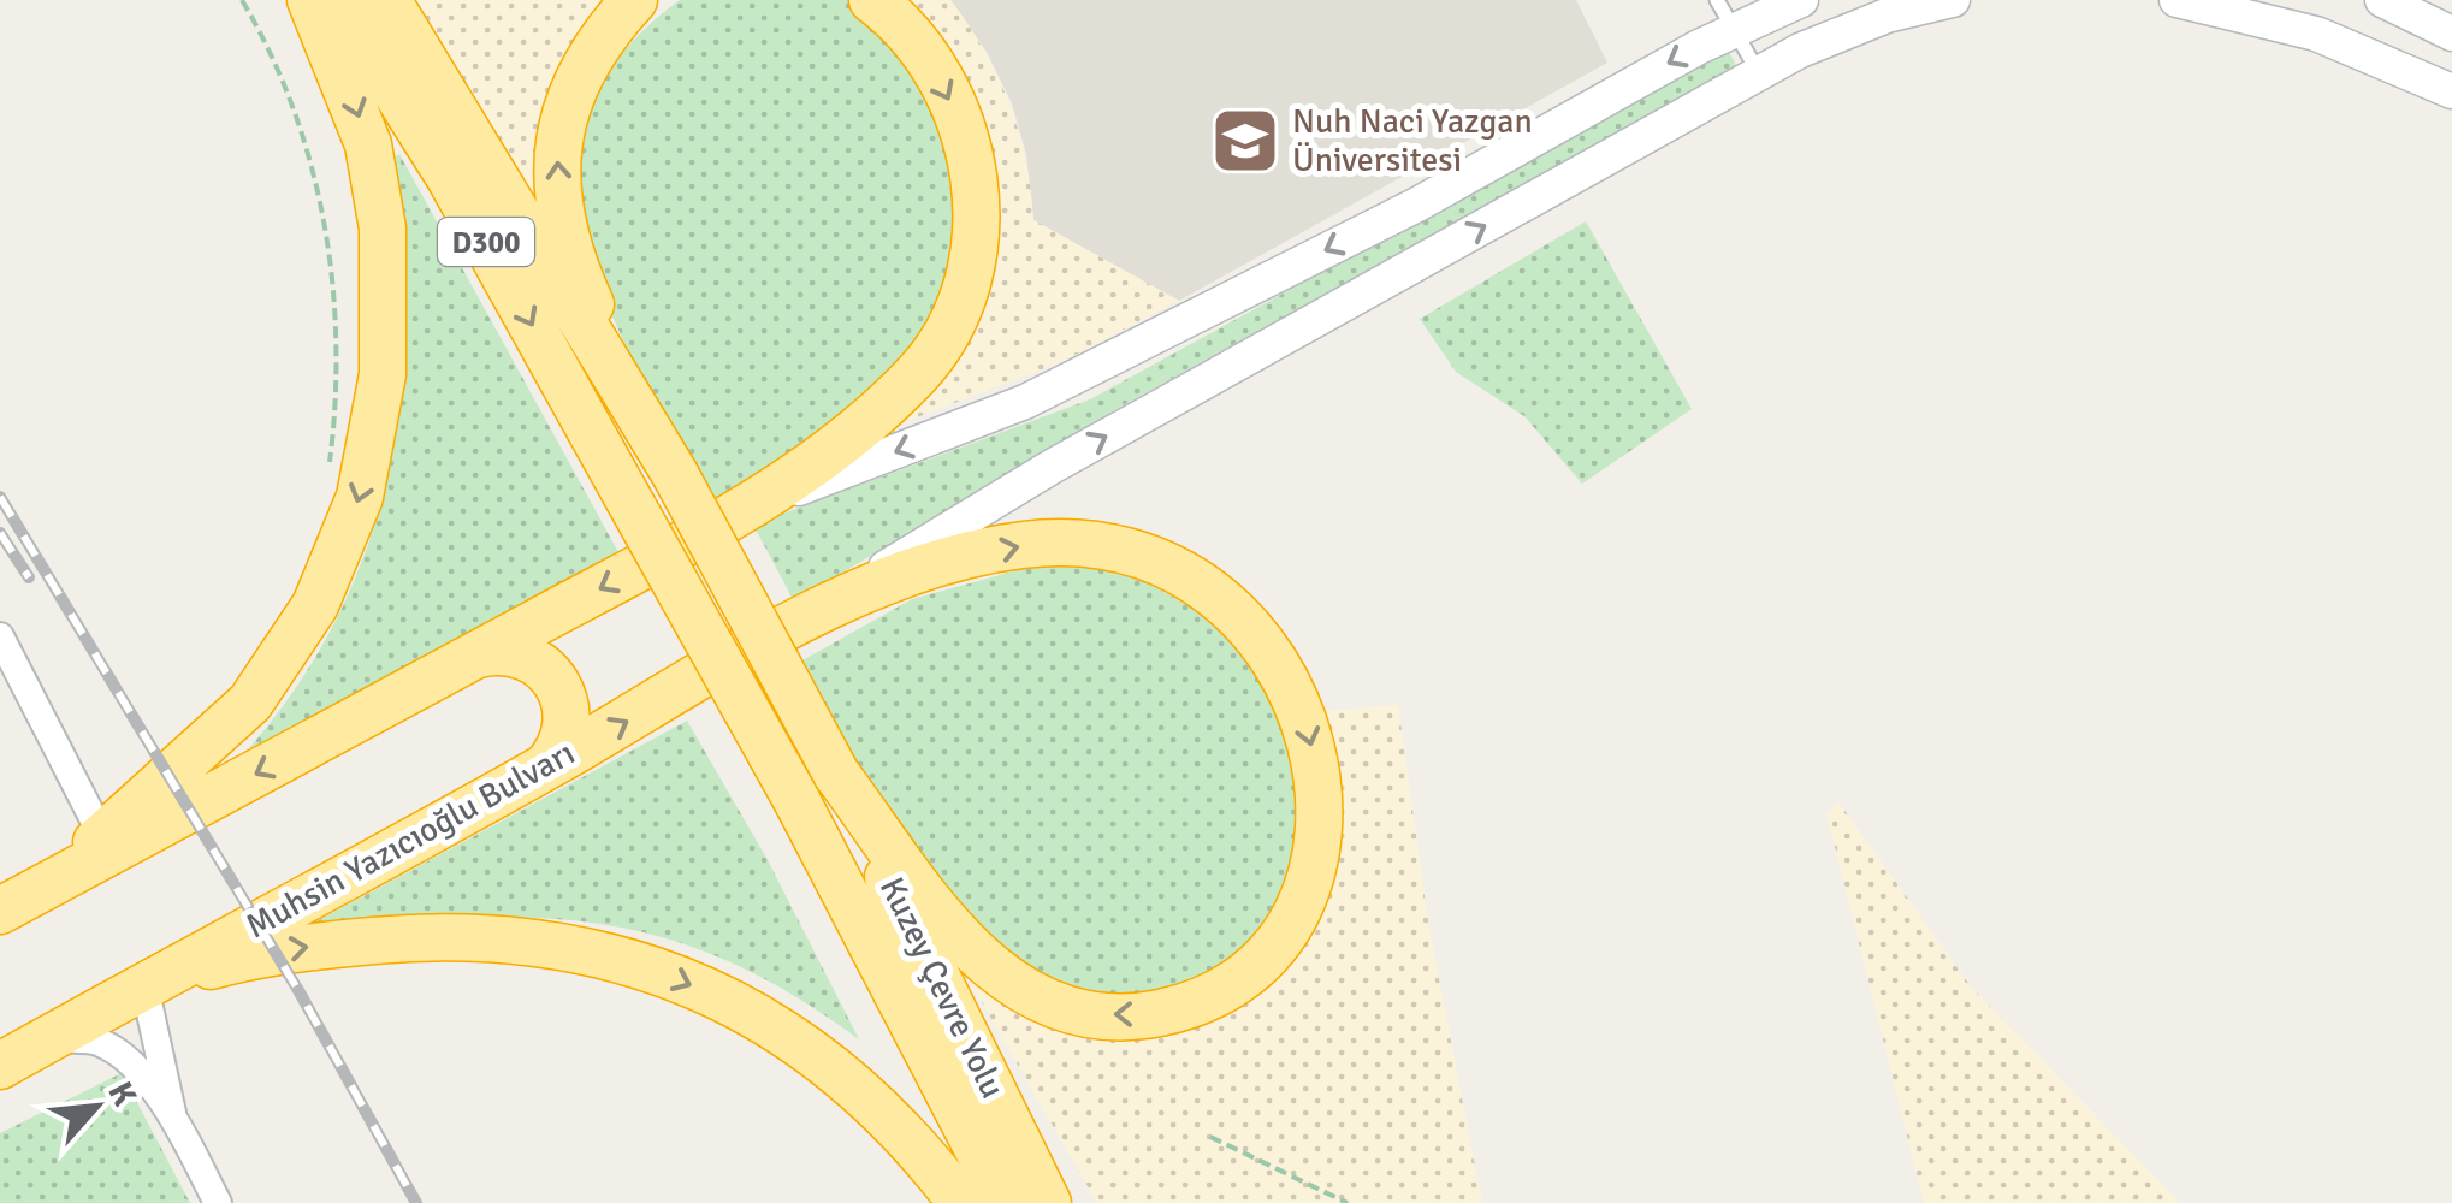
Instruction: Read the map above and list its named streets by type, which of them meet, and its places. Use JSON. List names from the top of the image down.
{
  "streets": {
    "highway": ["D300", "Muhsin Yazıcıoğlu Bulvarı", "Kuzey Çevre Yolu"]
  },
  "crossings": [
    ["D300", "Muhsin Yazıcıoğlu Bulvarı"],
    ["D300", "Kuzey Çevre Yolu"],
    ["Muhsin Yazıcıoğlu Bulvarı", "Kuzey Çevre Yolu"]
  ],
  "places": {
    "school or university": ["Nuh Naci Yazgan Üniversitesi"]
  },
  "north": "top right"
}
